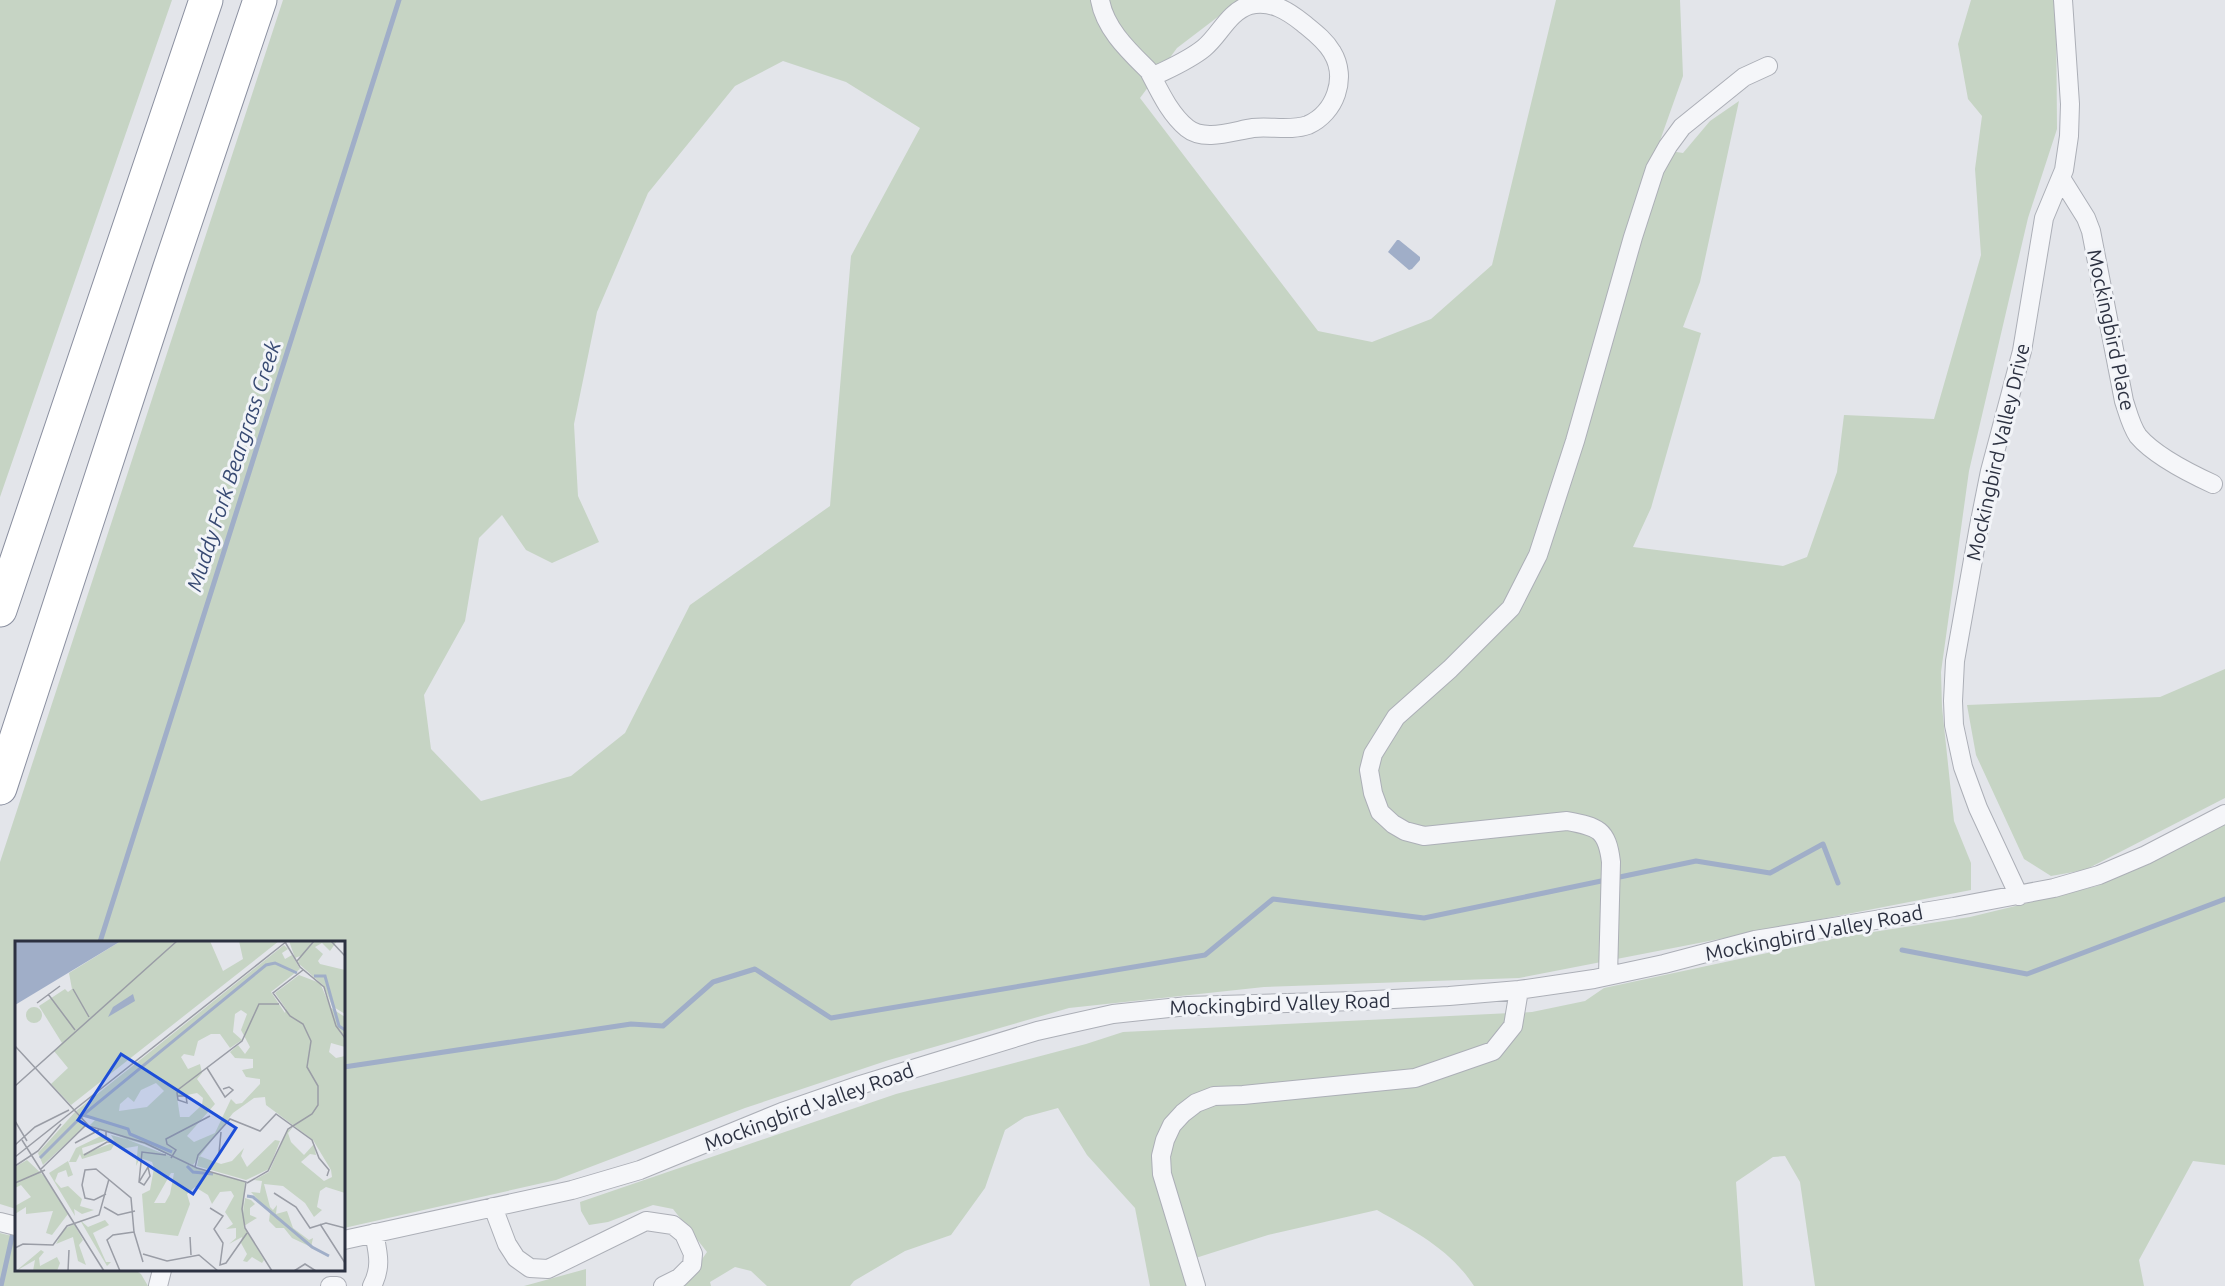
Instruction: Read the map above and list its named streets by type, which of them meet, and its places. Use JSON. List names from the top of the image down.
{
  "streets": {
    "street": ["Mockingbird Place", "Mockingbird Valley Drive", "Mockingbird Valley Road"]
  },
  "crossings": [
    ["Mockingbird Place", "Mockingbird Valley Drive"],
    ["Mockingbird Valley Drive", "Mockingbird Valley Road"]
  ],
  "water": ["Muddy Fork Beargrass Creek"]
}
